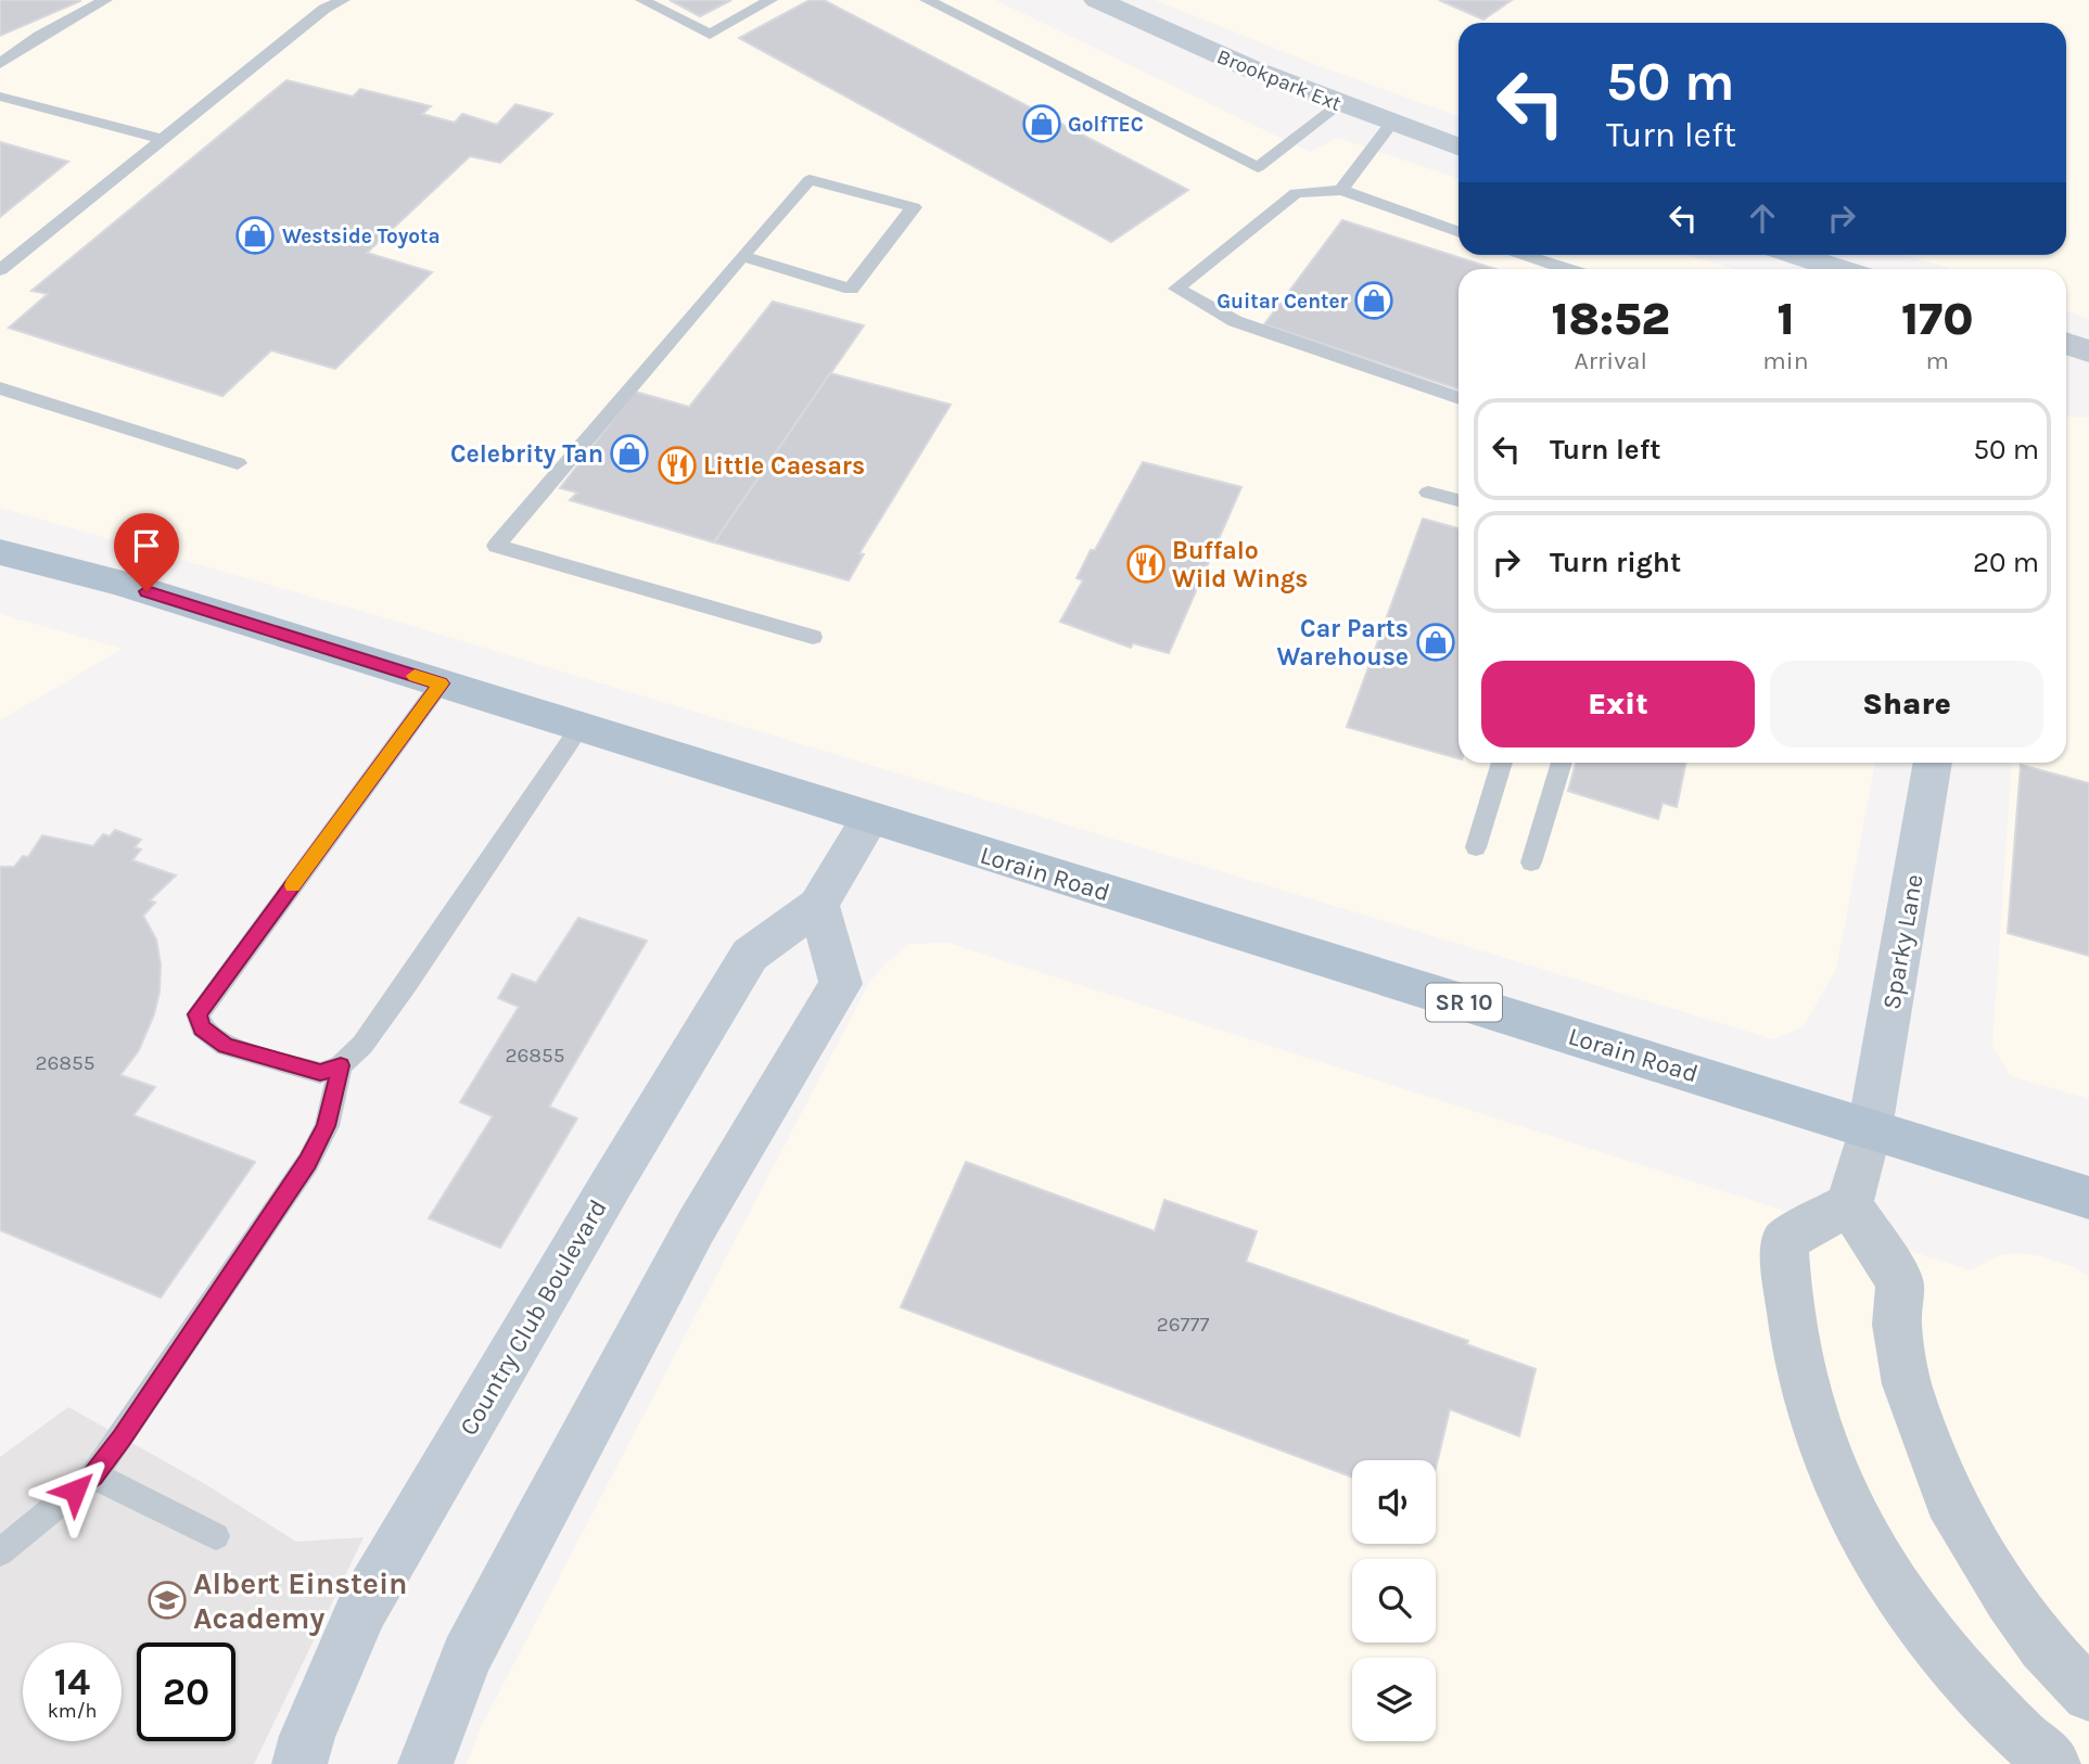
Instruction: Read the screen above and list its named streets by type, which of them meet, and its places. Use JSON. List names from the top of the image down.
{
  "streets": {
    "main road": ["Lorain Road", "SR 10"],
    "street": ["Brookpark Ext", "Sparky Lane", "Country Club Boulevard"]
  },
  "crossings": [
    ["Lorain Road", "Sparky Lane"],
    ["Lorain Road", "Country Club Boulevard"]
  ],
  "places": {
    "shop": [
      "GolfTEC",
      "Westside Toyota",
      "Guitar Center",
      "Celebrity Tan",
      "Car Parts Warehouse"
    ],
    "restaurant": ["Little Caesars", "Buffalo Wild Wings"],
    "school or university": ["Albert Einstein Academy"]
  },
  "house_numbers": ["26855", "26855", "26777"],
  "page": {
    "turn": ["50 m", "Turn left"],
    "eta": [
      "18:52",
      "Arrival",
      "1",
      "min",
      "170",
      "m"
    ],
    "list": [
      {
        "name": "Turn left",
        "value": "50 m"
      },
      {
        "name": "Turn right",
        "value": "20 m"
      }
    ],
    "buttons": ["Exit", "Share"],
    "speed": "14 km/h",
    "limit": "20"
  }
}
